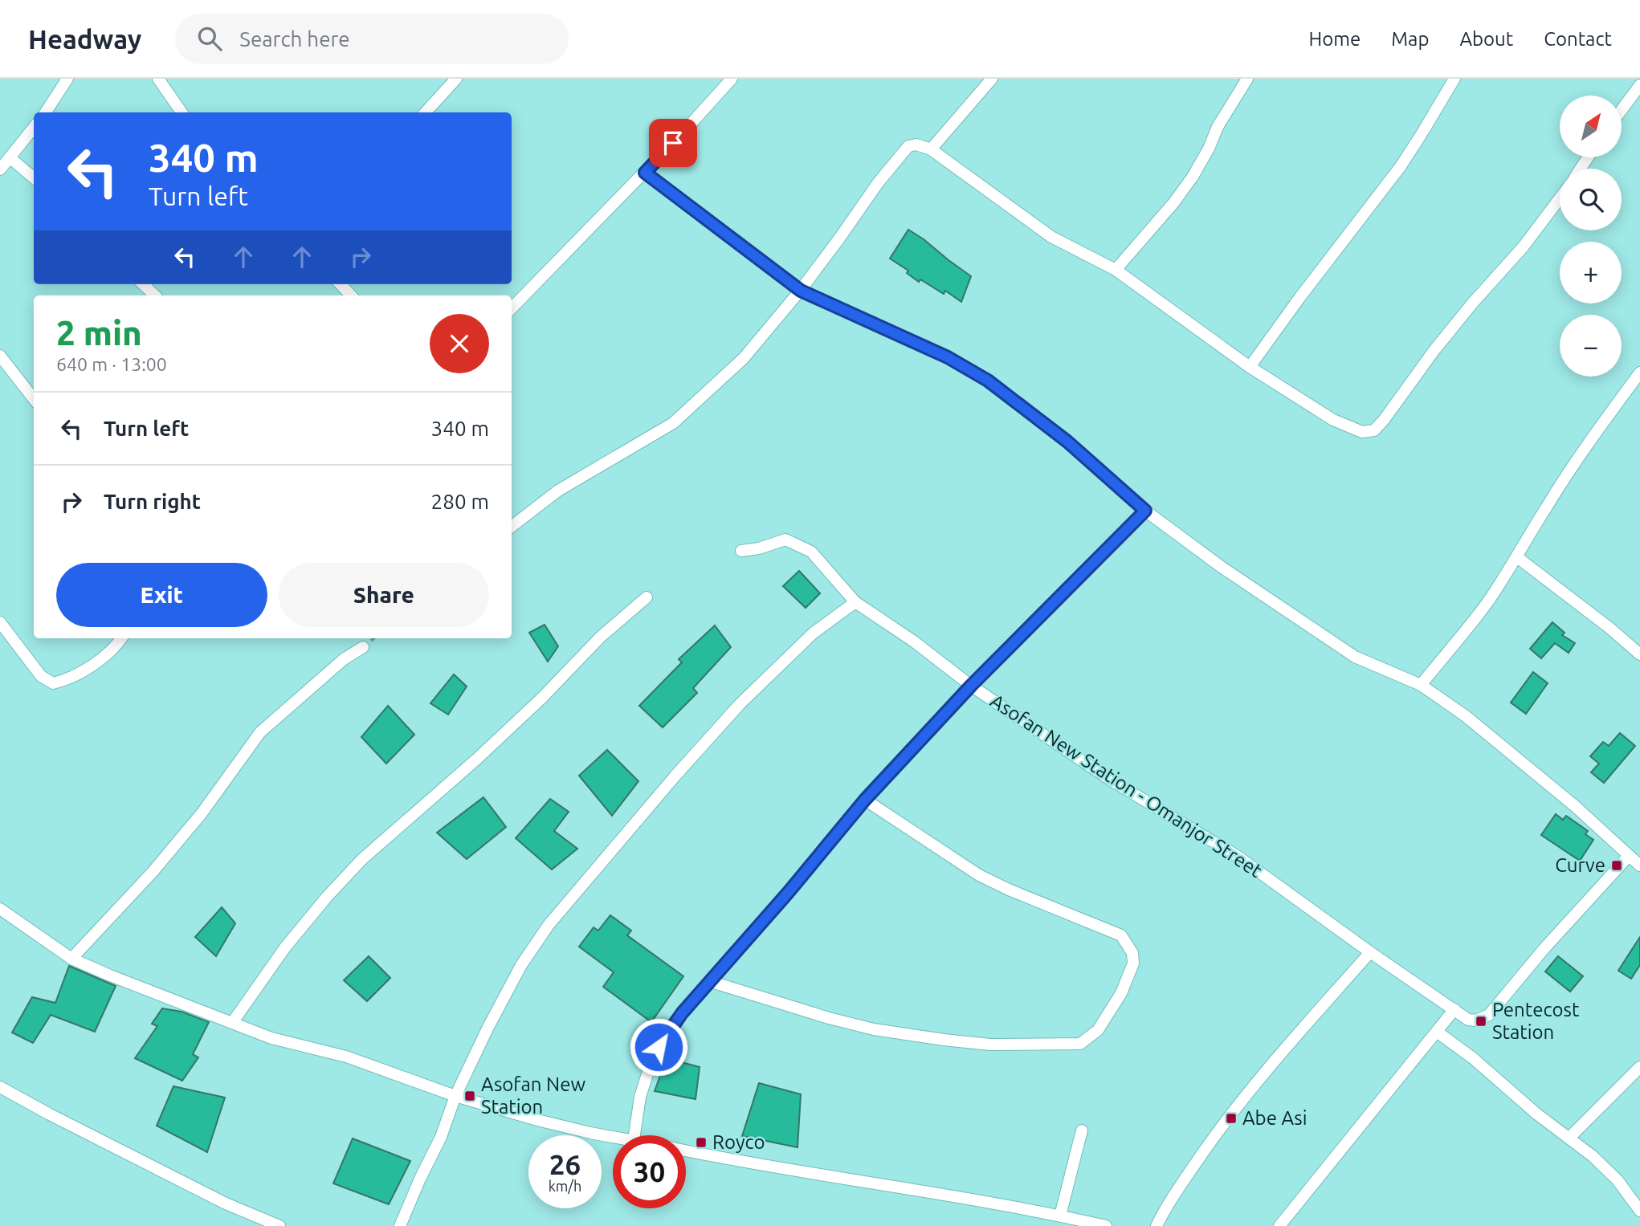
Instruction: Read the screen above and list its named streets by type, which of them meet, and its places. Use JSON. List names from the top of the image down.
{
  "streets": {
    "street": ["Asofan New Station - Omanjor Street"]
  },
  "places": {
    "transit": [
      "Curve",
      "Pentecost Station",
      "Asofan New Station",
      "Abe Asi",
      "Royco"
    ]
  },
  "north": "top right",
  "page": {
    "header": "Headway",
    "search": "Search here",
    "nav": [
      "Home",
      "Map",
      "About",
      "Contact"
    ],
    "map_buttons": ["+", "−"],
    "turn": ["340 m", "Turn left"],
    "heading": ["2 min", "640 m · 13:00"],
    "list": [
      {
        "name": "Turn left",
        "value": "340 m"
      },
      {
        "name": "Turn right",
        "value": "280 m"
      }
    ],
    "buttons": ["Exit", "Share"],
    "speed": "26 km/h",
    "limit": "30"
  }
}
